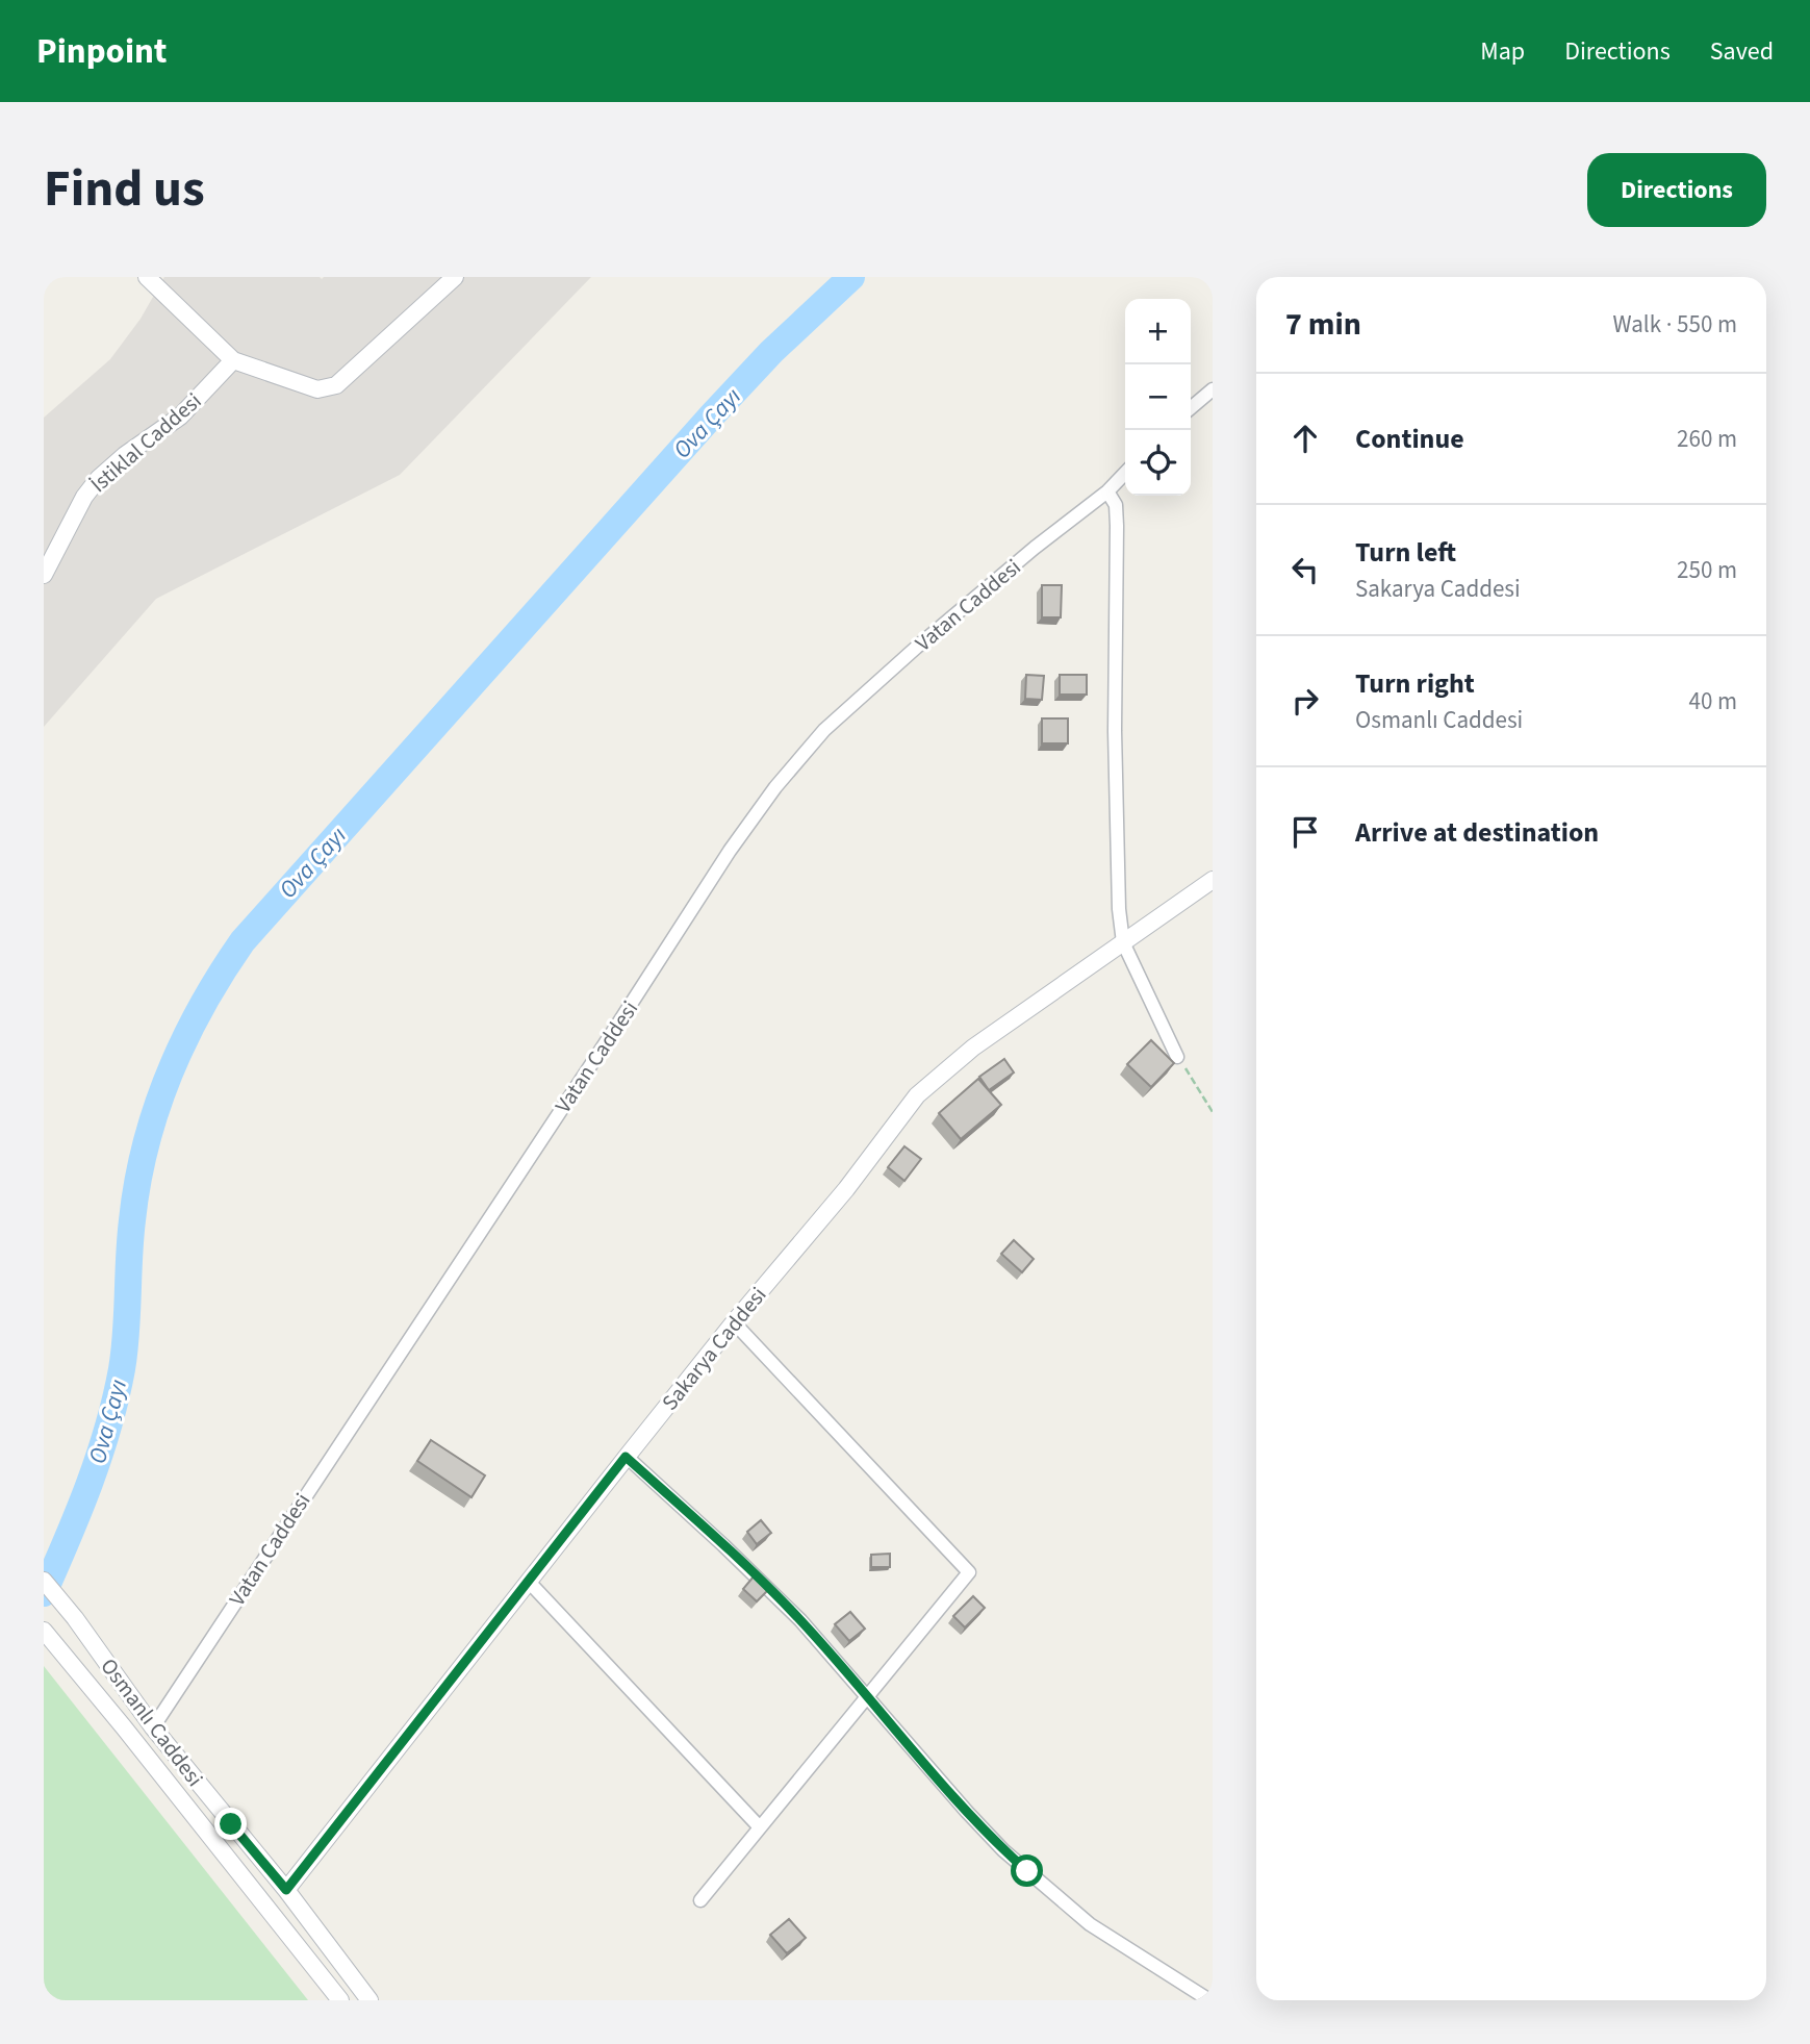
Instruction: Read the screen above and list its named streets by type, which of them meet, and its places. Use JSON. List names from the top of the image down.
{
  "streets": {
    "street": [
      "İstiklal Caddesi",
      "Vatan Caddesi",
      "Sakarya Caddesi",
      "Osmanlı Caddesi"
    ]
  },
  "crossings": [
    ["Vatan Caddesi", "Osmanlı Caddesi"],
    ["Sakarya Caddesi", "Osmanlı Caddesi"]
  ],
  "water": ["Ova Çayı"],
  "page": {
    "header": "Pinpoint",
    "nav": ["Map", "Directions", "Saved"],
    "title": "Find us",
    "buttons": "Directions",
    "heading": ["7 min", "Walk · 550 m"],
    "map_buttons": ["+", "−"],
    "list": [
      ["Continue", "260 m"],
      ["Turn left", "Sakarya Caddesi", "250 m"],
      ["Turn right", "Osmanlı Caddesi", "40 m"],
      "Arrive at destination"
    ]
  }
}
